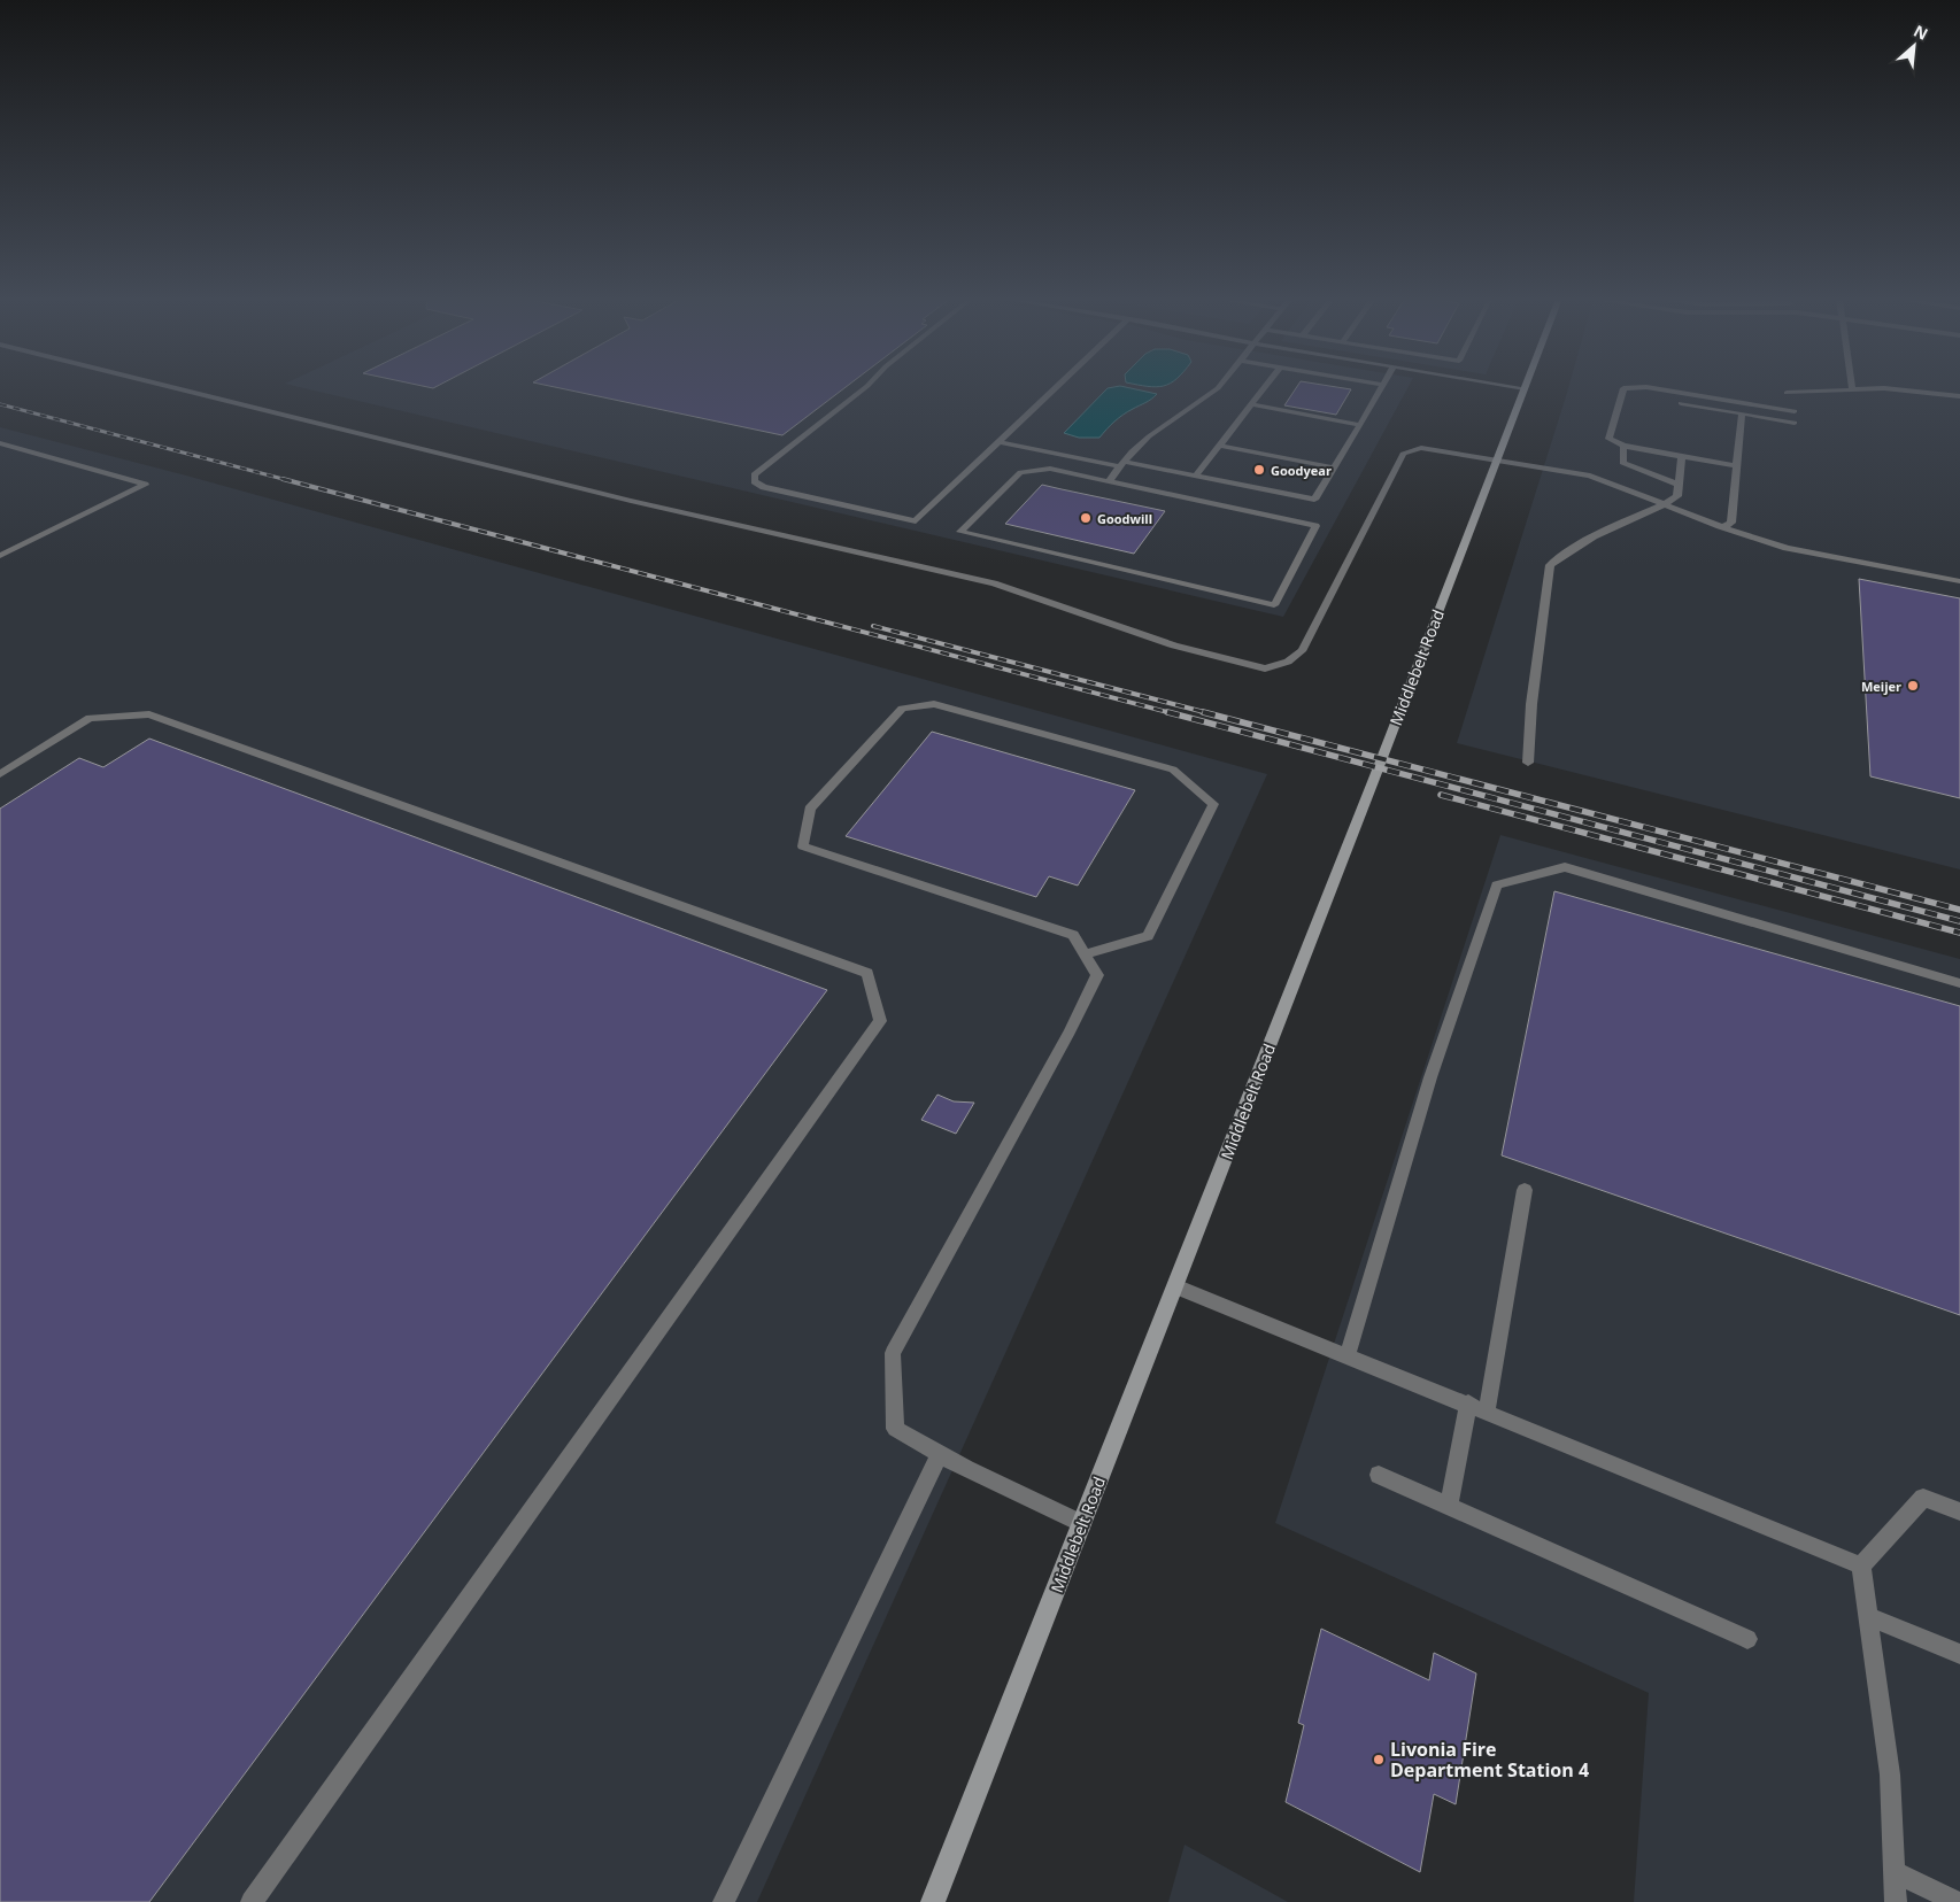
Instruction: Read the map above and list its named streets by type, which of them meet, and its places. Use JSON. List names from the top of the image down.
{
  "streets": {
    "main road": ["Middlebelt Road"]
  },
  "places": [
    "Goodyear",
    "Goodwill",
    "Meijer",
    "Livonia Fire Department Station 4"
  ],
  "north": "top right"
}
